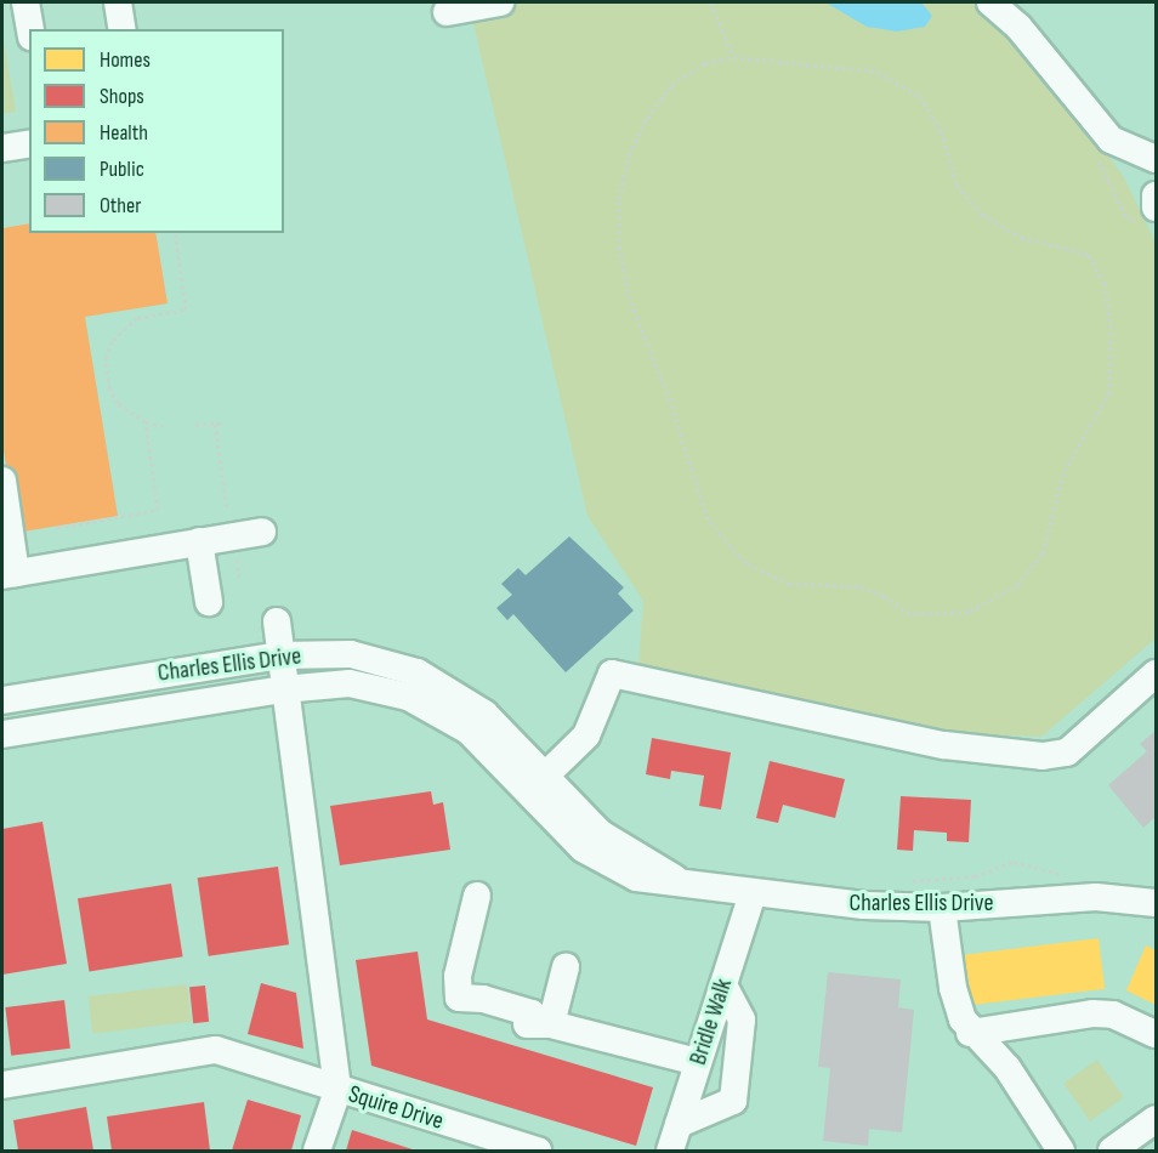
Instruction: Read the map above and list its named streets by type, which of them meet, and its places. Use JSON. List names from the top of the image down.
{
  "streets": {
    "street": ["Charles Ellis Drive", "Bridle Walk", "Squire Drive"]
  },
  "crossings": [
    ["Charles Ellis Drive", "Bridle Walk"]
  ],
  "legend": [
    "Homes",
    "Shops",
    "Health",
    "Public",
    "Other"
  ]
}
